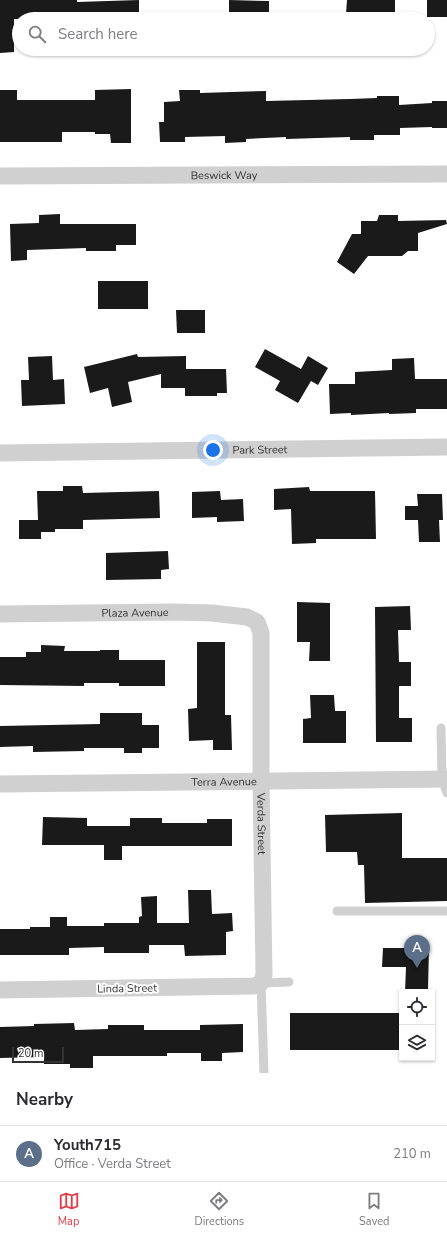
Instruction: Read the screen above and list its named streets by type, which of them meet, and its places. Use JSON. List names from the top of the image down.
{
  "streets": {
    "street": [
      "Beswick Way",
      "Park Street",
      "Plaza Avenue",
      "Terra Avenue",
      "Verda Street",
      "Linda Street"
    ]
  },
  "crossings": [
    ["Plaza Avenue", "Verda Street"],
    ["Terra Avenue", "Verda Street"],
    ["Verda Street", "Linda Street"]
  ],
  "scale_bar": "20 m",
  "page": {
    "search": "Search here",
    "pins": "A",
    "scale": "20 m",
    "heading": "Nearby",
    "list": [
      {
        "mark": "A",
        "name": "Youth715",
        "note": "Office · Verda Street",
        "value": "210 m"
      }
    ],
    "nav": ["Map", "Directions", "Saved"]
  }
}
